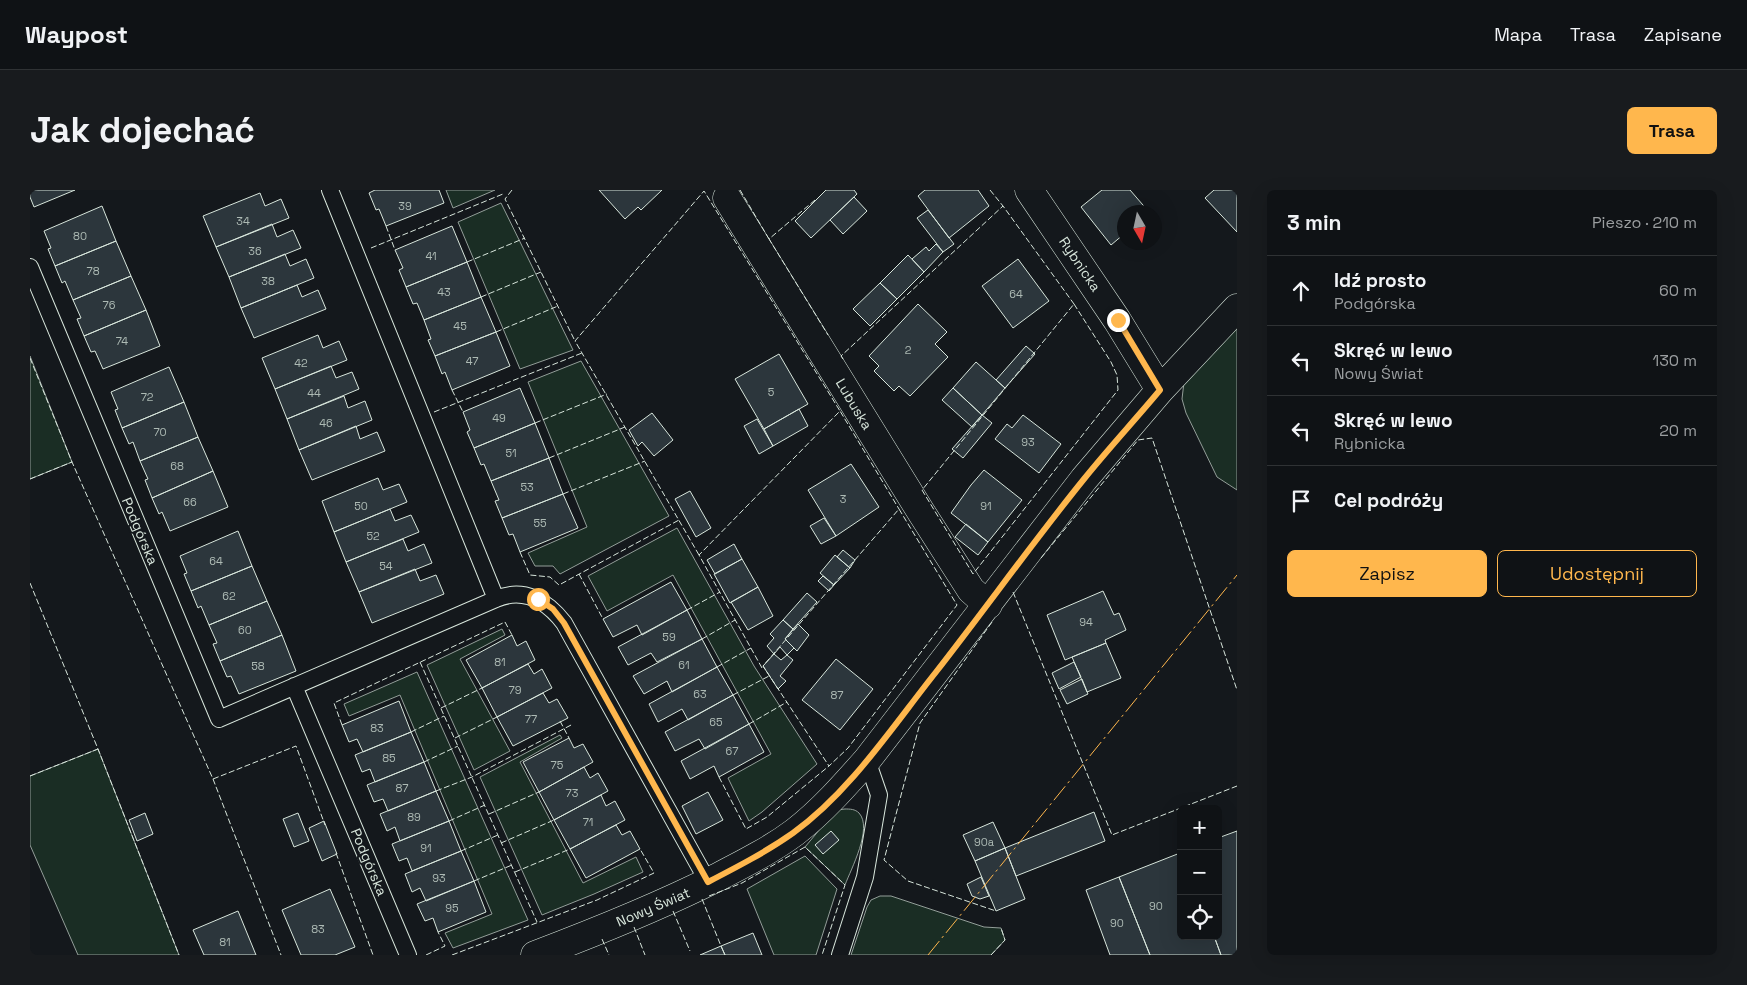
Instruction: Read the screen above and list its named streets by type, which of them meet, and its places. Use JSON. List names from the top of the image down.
{
  "streets": {
    "street": ["Rybnicka", "Lubuska", "Nowy Świat"],
    "lane": ["Podgórska"]
  },
  "crossings": [
    ["Rybnicka", "Nowy Świat"],
    ["Lubuska", "Nowy Świat"],
    ["Podgórska", "Nowy Świat"]
  ],
  "house_numbers": [
    "39",
    "34",
    "80",
    "36",
    "41",
    "78",
    "38",
    "43",
    "64",
    "76",
    "45",
    "74",
    "2",
    "47",
    "42",
    "5",
    "44",
    "72",
    "49",
    "46",
    "70",
    "93",
    "51",
    "68",
    "53",
    "3",
    "66",
    "50",
    "91",
    "55",
    "52",
    "64",
    "54",
    "62",
    "94",
    "60",
    "59",
    "81",
    "61",
    "58",
    "79",
    "63",
    "87",
    "77",
    "65",
    "83",
    "67",
    "85",
    "75",
    "87",
    "73",
    "89",
    "71",
    "90a",
    "91",
    "93",
    "90",
    "95",
    "90",
    "83",
    "81"
  ],
  "north": "bottom",
  "page": {
    "header": "Waypost",
    "nav": ["Mapa", "Trasa", "Zapisane"],
    "buttons": [
      "Trasa",
      ["Zapisz", "Udostępnij"]
    ],
    "title": "Jak dojechać",
    "heading": ["3 min", "Pieszo · 210 m"],
    "list": [
      ["Idź prosto", "Podgórska", "60 m"],
      ["Skręć w lewo", "Nowy Świat", "130 m"],
      ["Skręć w lewo", "Rybnicka", "20 m"],
      "Cel podróży"
    ],
    "map_buttons": ["+", "−"]
  }
}
